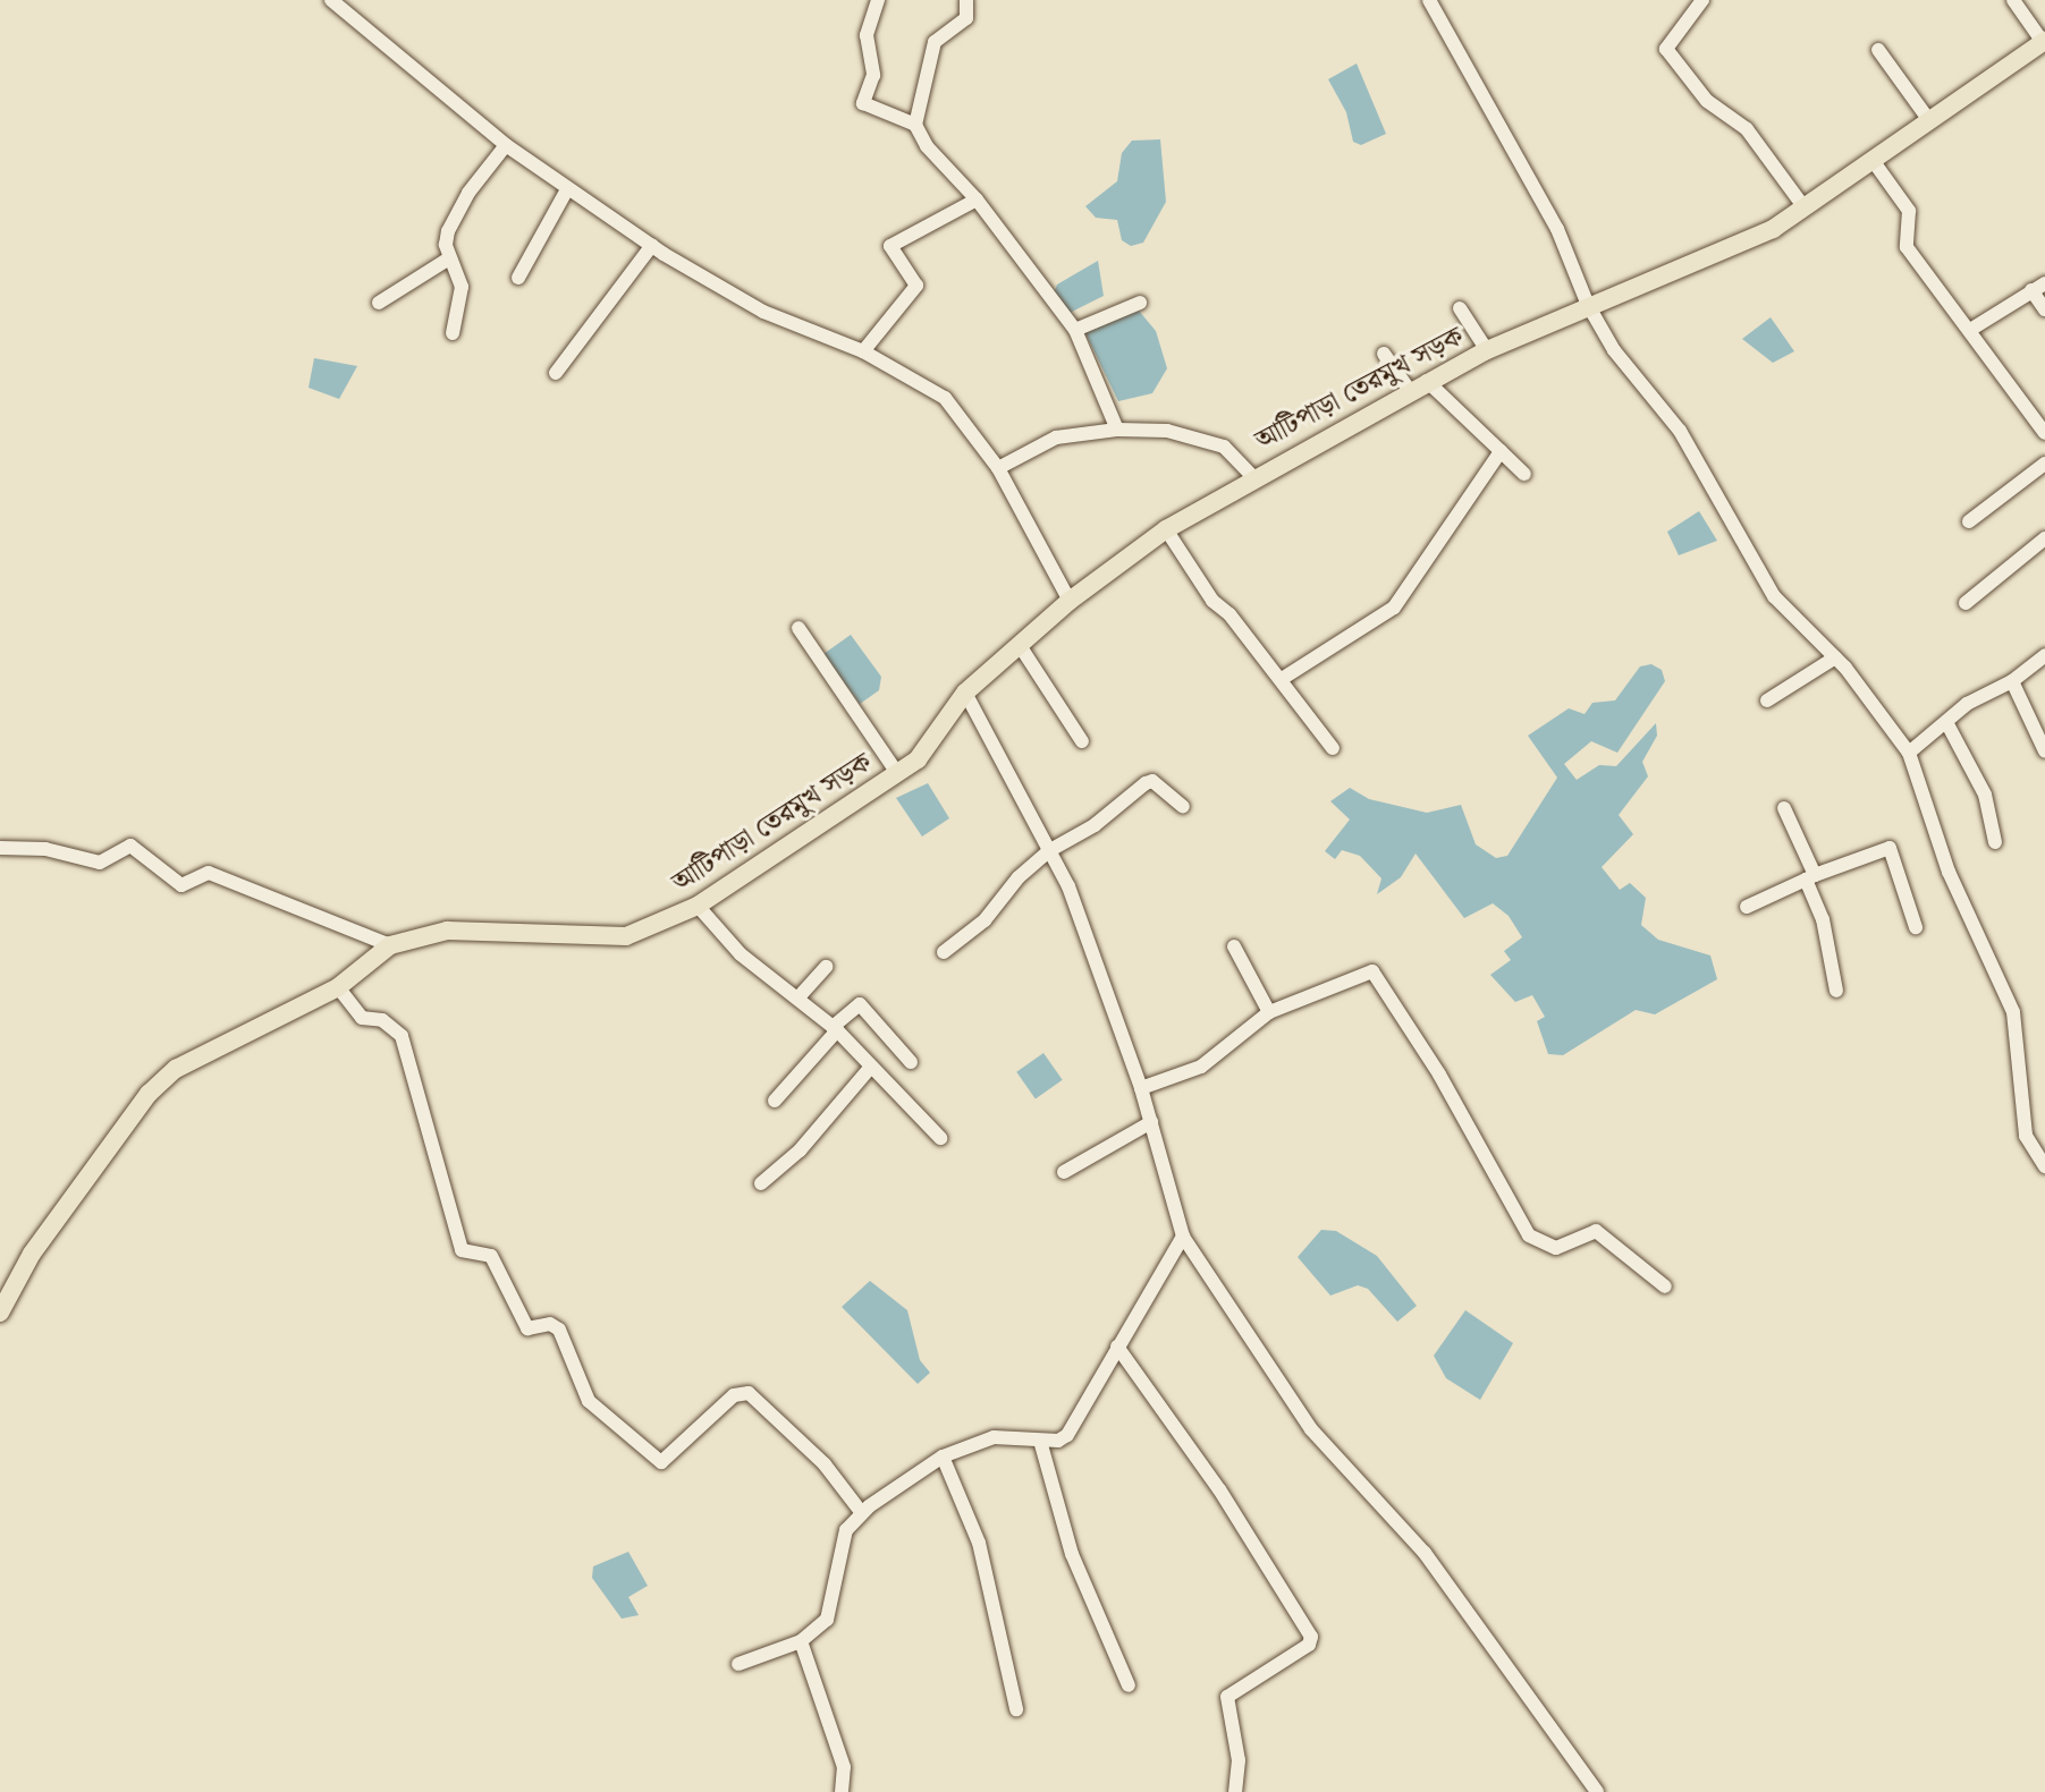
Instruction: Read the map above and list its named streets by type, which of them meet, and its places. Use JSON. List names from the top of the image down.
{
  "streets": {
    "main road": ["আটিপাড়া তেরমুখ সড়ক"]
  }
}
